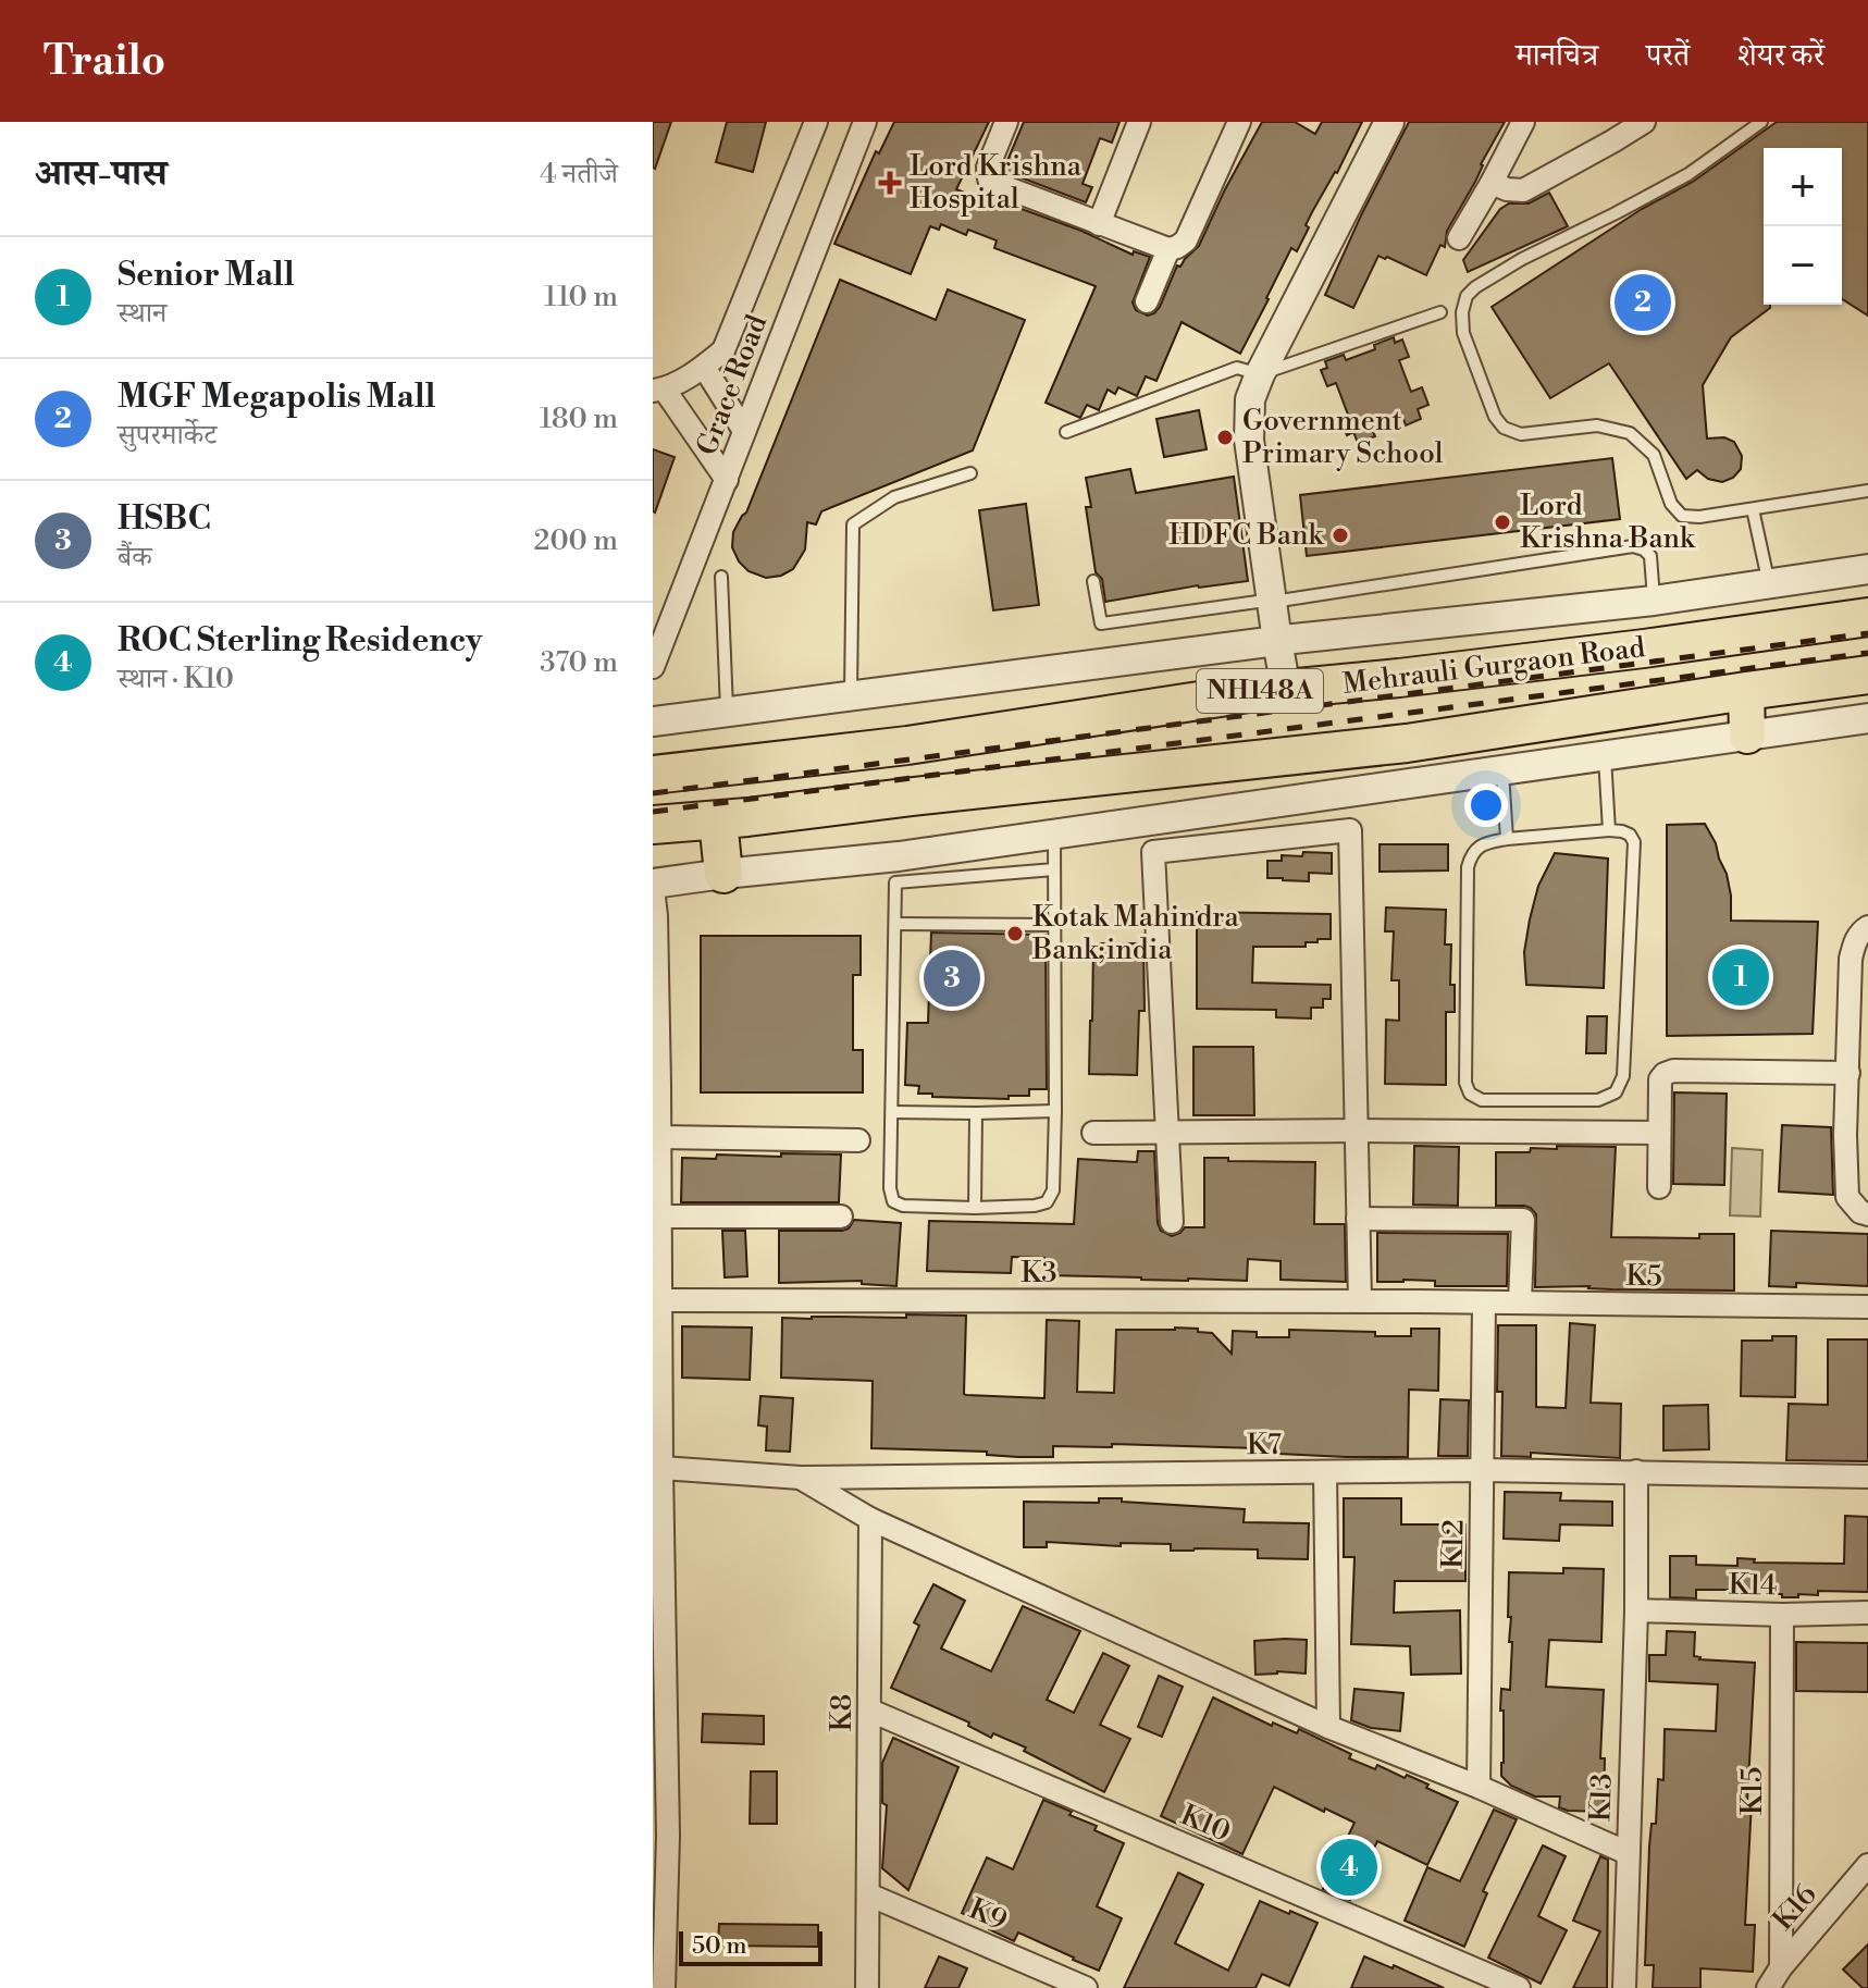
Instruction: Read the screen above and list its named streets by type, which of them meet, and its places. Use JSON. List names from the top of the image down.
{
  "streets": {
    "highway": ["Mehrauli Gurgaon Road", "NH148A"],
    "street": [
      "Grace Road",
      "K3",
      "K5",
      "K7",
      "K12",
      "K14",
      "K8",
      "K15",
      "K13",
      "K10",
      "K16",
      "K9"
    ]
  },
  "crossings": [
    ["K3", "K5"],
    ["K5", "K12"],
    ["K7", "K12"],
    ["K7", "K13"],
    ["K14", "K15"],
    ["K14", "K13"],
    ["K8", "K10"],
    ["K8", "K9"],
    ["K15", "K16"]
  ],
  "places": {
    "health": ["Lord Krishna Hospital"],
    "other": [
      "Government Primary School",
      "Lord Krishna Bank",
      "HDFC Bank",
      "Kotak Mahindra Bank;india"
    ]
  },
  "scale_bar": "50 m",
  "page": {
    "header": "Trailo",
    "nav": ["मानचित्र", "परतें", "शेयर करें"],
    "heading": ["आस-पास", "4 नतीजे"],
    "map_buttons": ["+", "−"],
    "list": [
      {
        "mark": "1",
        "name": "Senior Mall",
        "note": "स्थान",
        "value": "110 m"
      },
      {
        "mark": "2",
        "name": "MGF Megapolis Mall",
        "note": "सुपरमार्केट",
        "value": "180 m"
      },
      {
        "mark": "3",
        "name": "HSBC",
        "note": "बैंक",
        "value": "200 m"
      },
      {
        "mark": "4",
        "name": "ROC Sterling Residency",
        "note": "स्थान · K10",
        "value": "370 m"
      }
    ],
    "pins": [
      "2",
      "1",
      "3",
      "4"
    ],
    "scale": "50 m"
  }
}
